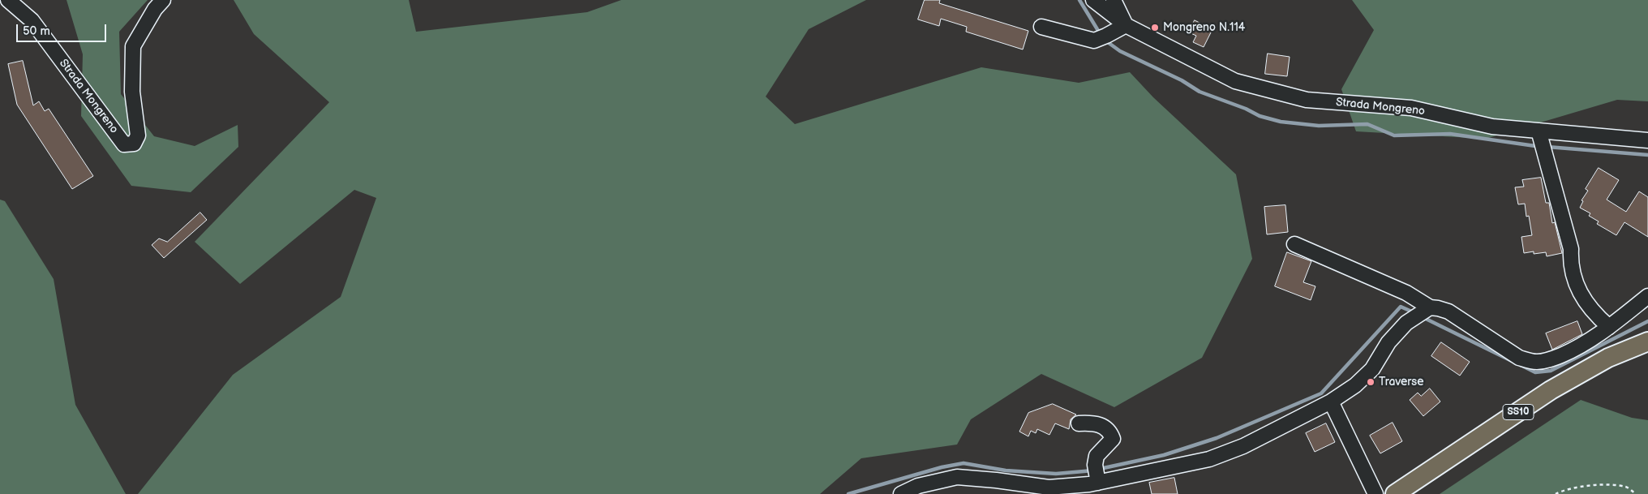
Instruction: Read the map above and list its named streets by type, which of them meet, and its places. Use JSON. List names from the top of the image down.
{
  "streets": {
    "main road": ["SS10"],
    "street": ["Strada Mongreno"]
  },
  "places": ["Mongreno N.114", "Traverse"],
  "scale_bar": "50 m"
}
